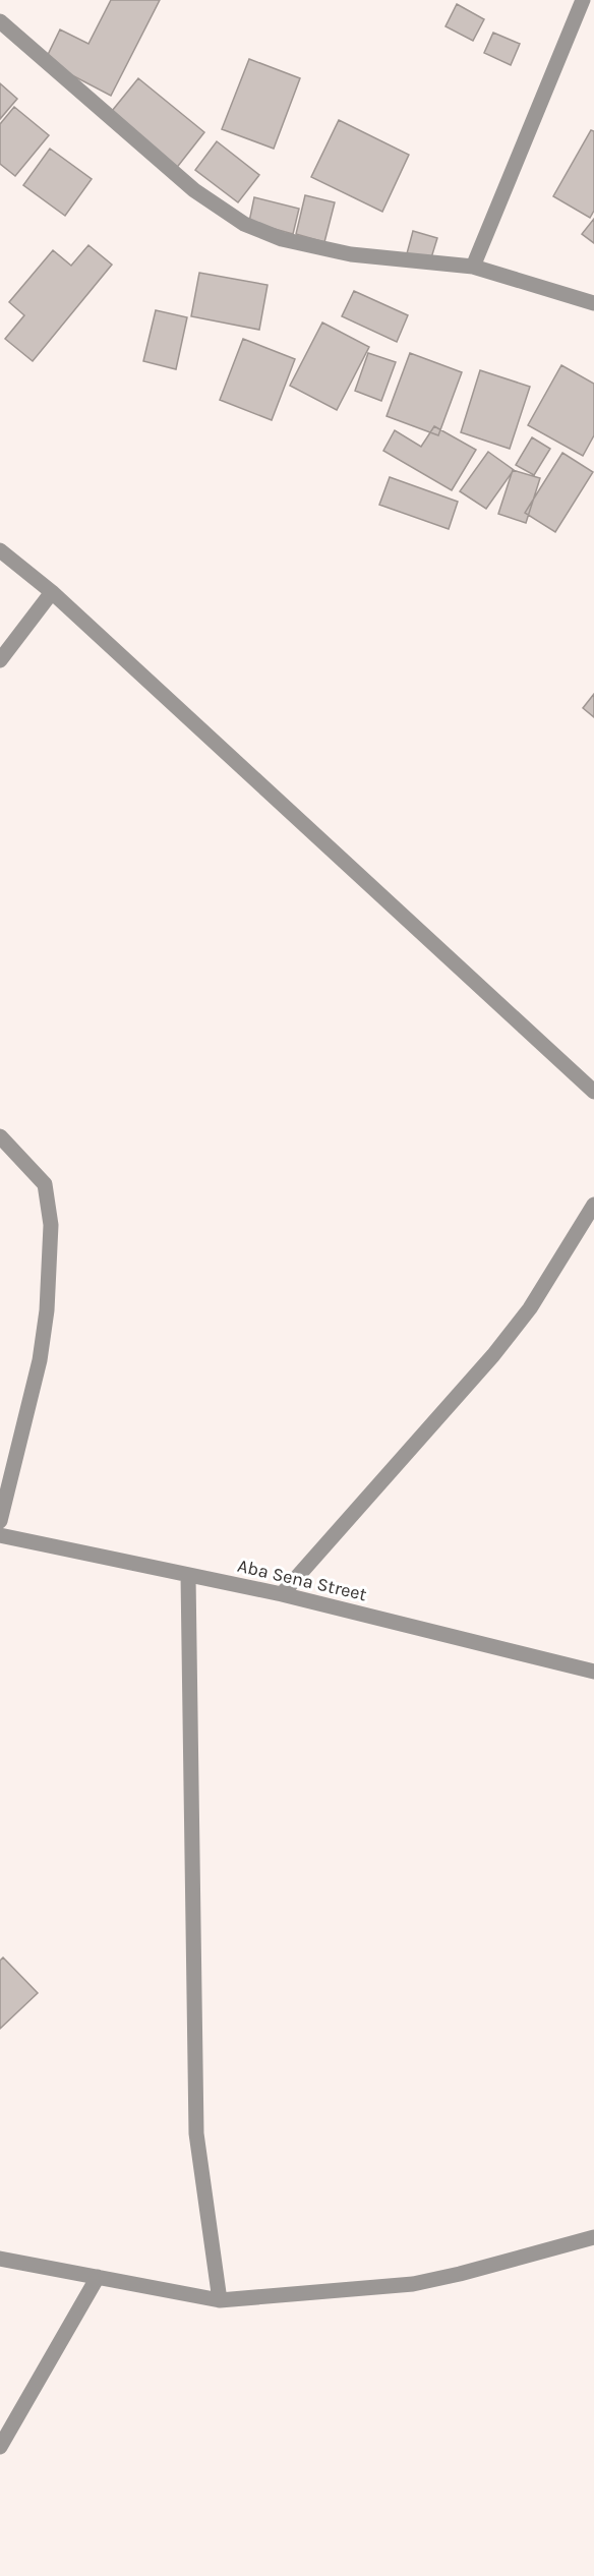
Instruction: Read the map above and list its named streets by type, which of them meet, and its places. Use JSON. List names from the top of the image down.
{
  "streets": {
    "street": ["Aba Sena Street"]
  }
}
